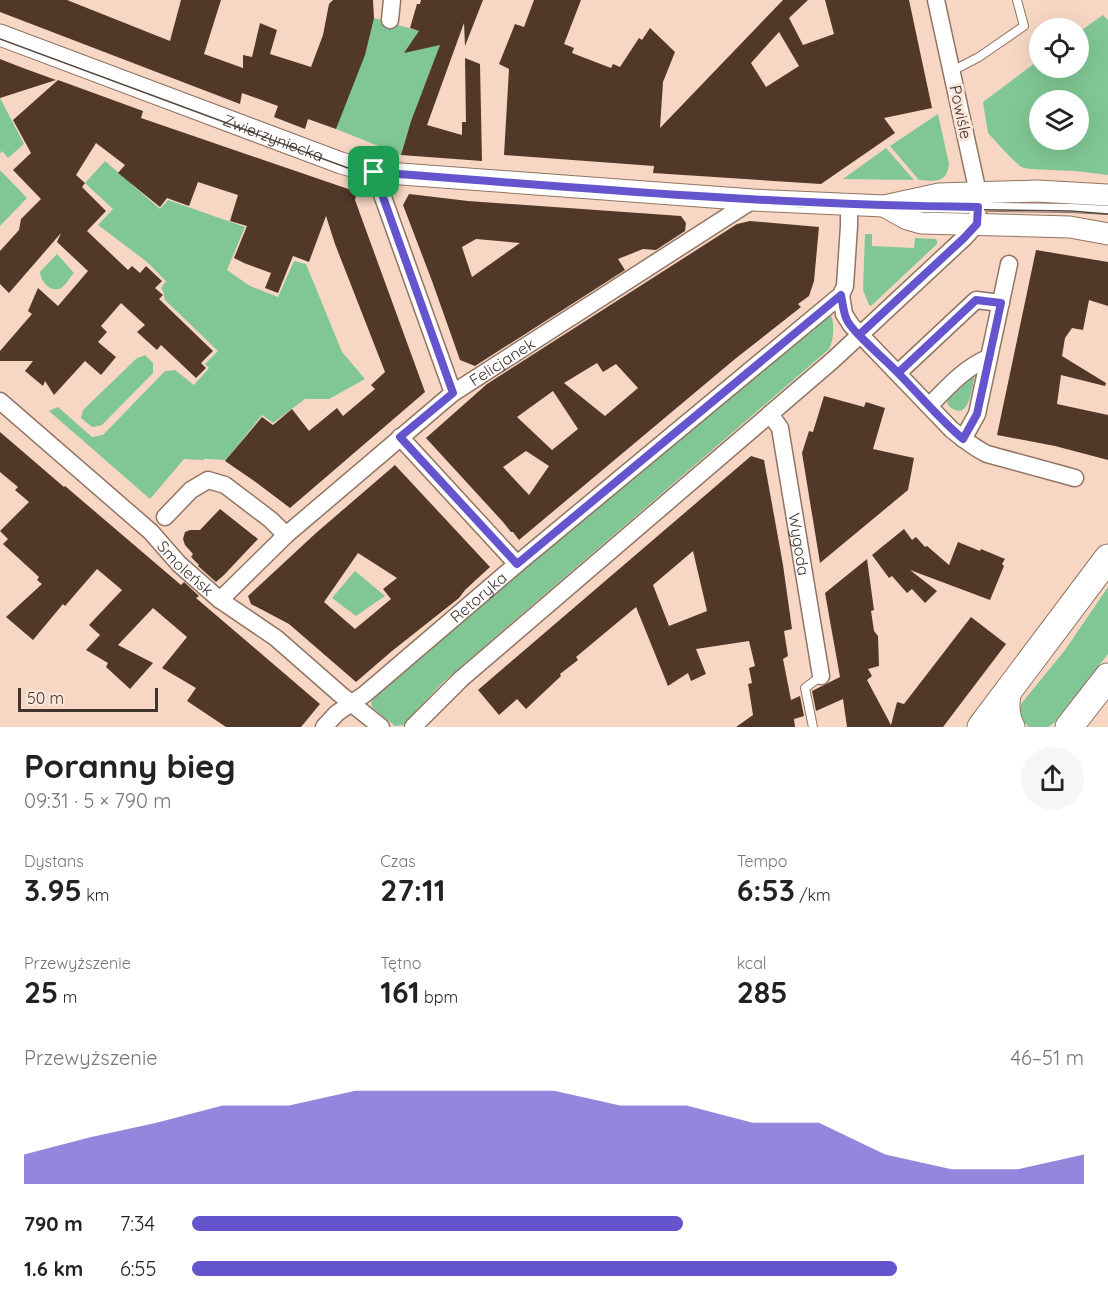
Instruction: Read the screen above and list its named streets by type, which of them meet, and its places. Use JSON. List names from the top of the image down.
{
  "streets": {
    "street": [
      "Powiśle",
      "Zwierzyniecka",
      "Felicjanek",
      "Wygoda",
      "Smoleńsk",
      "Retoryka"
    ]
  },
  "crossings": [
    ["Powiśle", "Zwierzyniecka"],
    ["Zwierzyniecka", "Felicjanek"],
    ["Felicjanek", "Smoleńsk"],
    ["Smoleńsk", "Retoryka"]
  ],
  "scale_bar": "50 m",
  "page": {
    "scale": "50 m",
    "heading": ["Poranny bieg", "09:31 · 5 × 790 m"],
    "stats": [
      ["Dystans", "3.95 km"],
      ["Czas", "27:11"],
      ["Tempo", "6:53 /km"],
      ["Przewyższenie", "25 m"],
      ["Tętno", "161 bpm"],
      ["kcal", "285"]
    ],
    "chart": ["Przewyższenie", "46–51 m"],
    "list": [
      {
        "name": "790 m",
        "note": "7:34"
      },
      {
        "name": "1.6 km",
        "note": "6:55"
      }
    ]
  }
}
